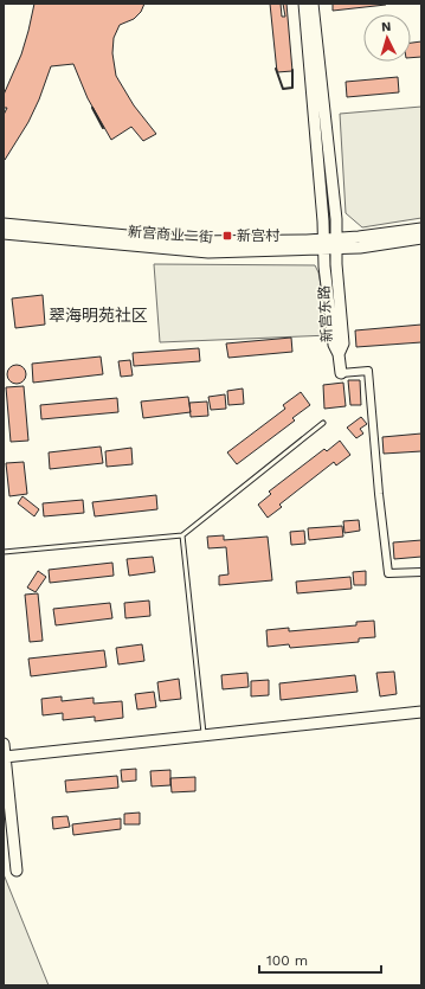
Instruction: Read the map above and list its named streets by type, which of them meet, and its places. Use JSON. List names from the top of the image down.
{
  "streets": {
    "street": ["新宫商业二街", "新宫东路"]
  },
  "crossings": [
    ["新宫商业二街", "新宫东路"]
  ],
  "districts": ["翠海明苑社区"],
  "places": {
    "transit": ["新宫村"]
  },
  "scale_bar": "100 m",
  "north": "top"
}
